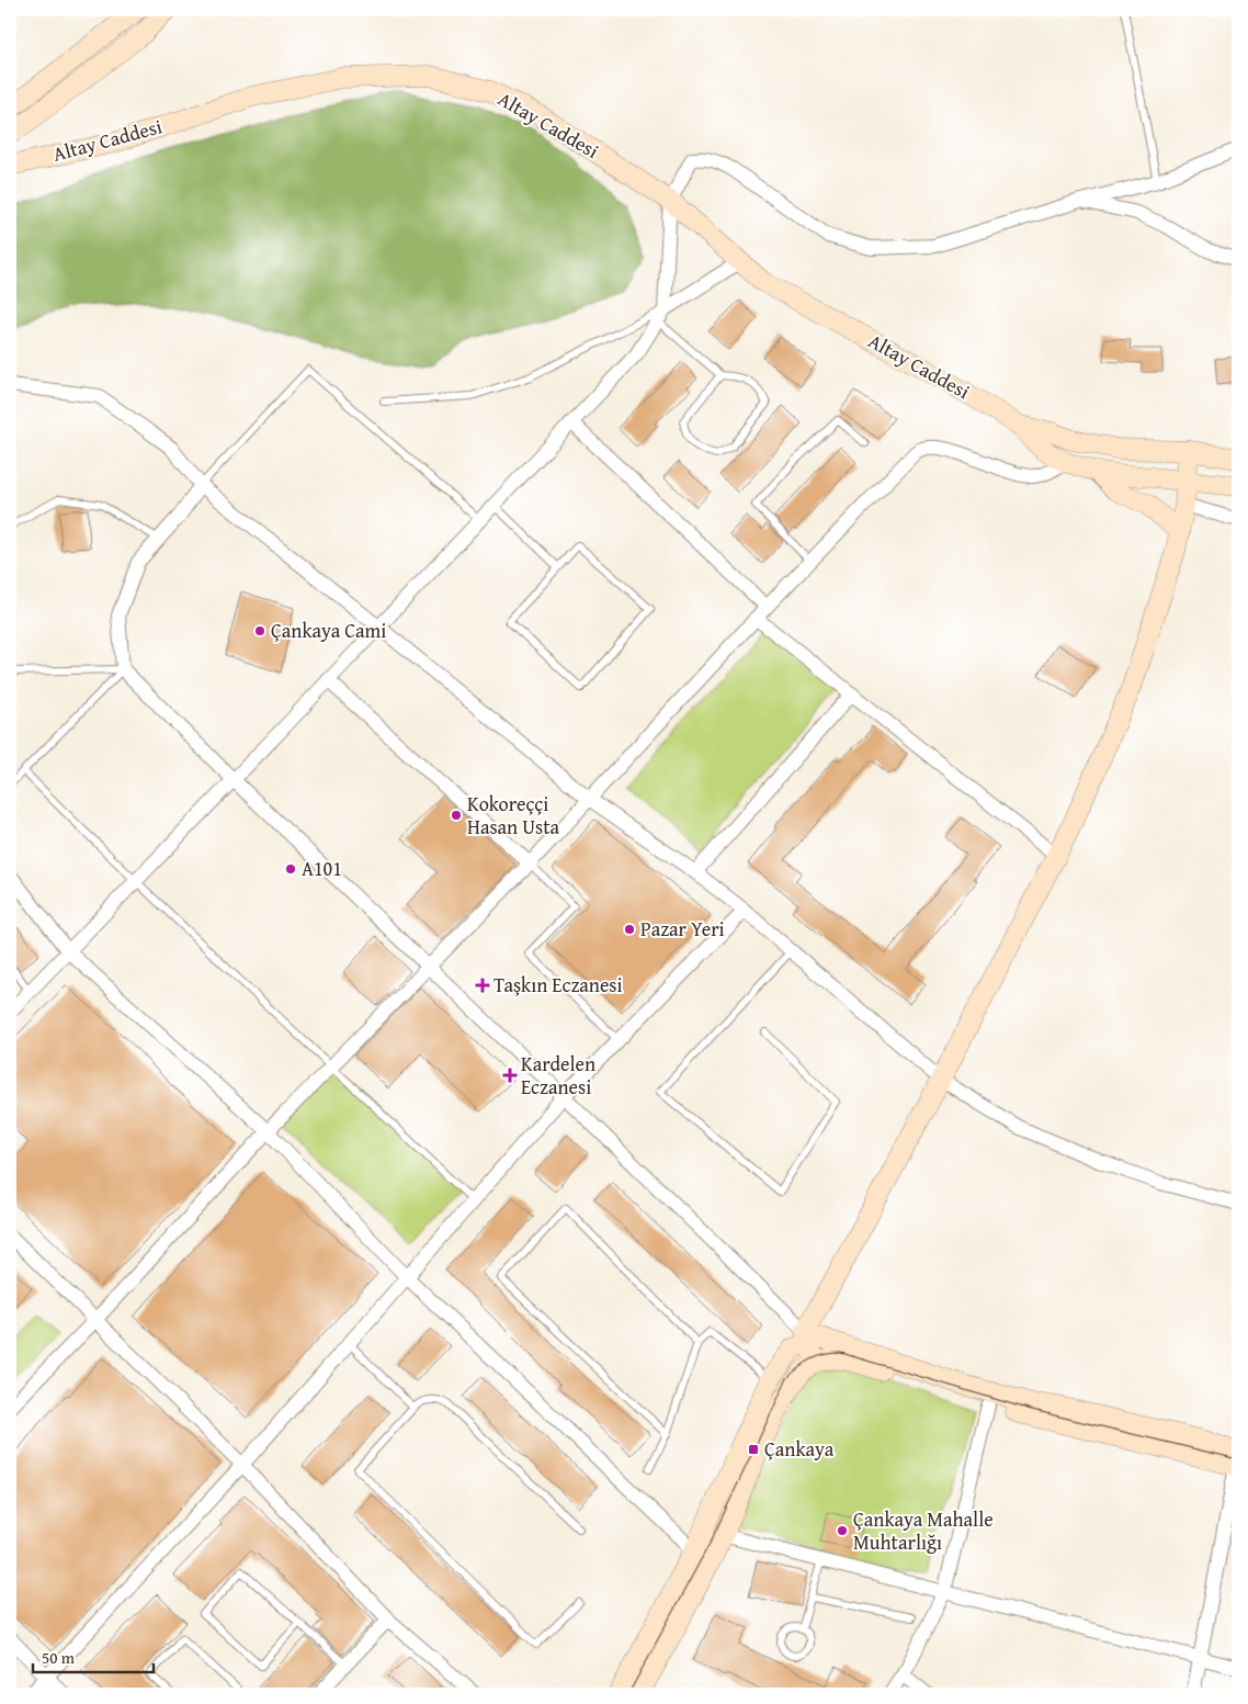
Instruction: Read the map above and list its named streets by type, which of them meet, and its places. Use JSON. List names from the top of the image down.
{
  "streets": {
    "main road": ["Altay Caddesi"]
  },
  "places": {
    "other": [
      "Çankaya Cami",
      "Kokoreççi Hasan Usta",
      "A101",
      "Pazar Yeri",
      "Çankaya Mahalle Muhtarlığı"
    ],
    "health": ["Taşkın Eczanesi", "Kardelen Eczanesi"],
    "transit": ["Çankaya"]
  },
  "scale_bar": "50 m"
}
